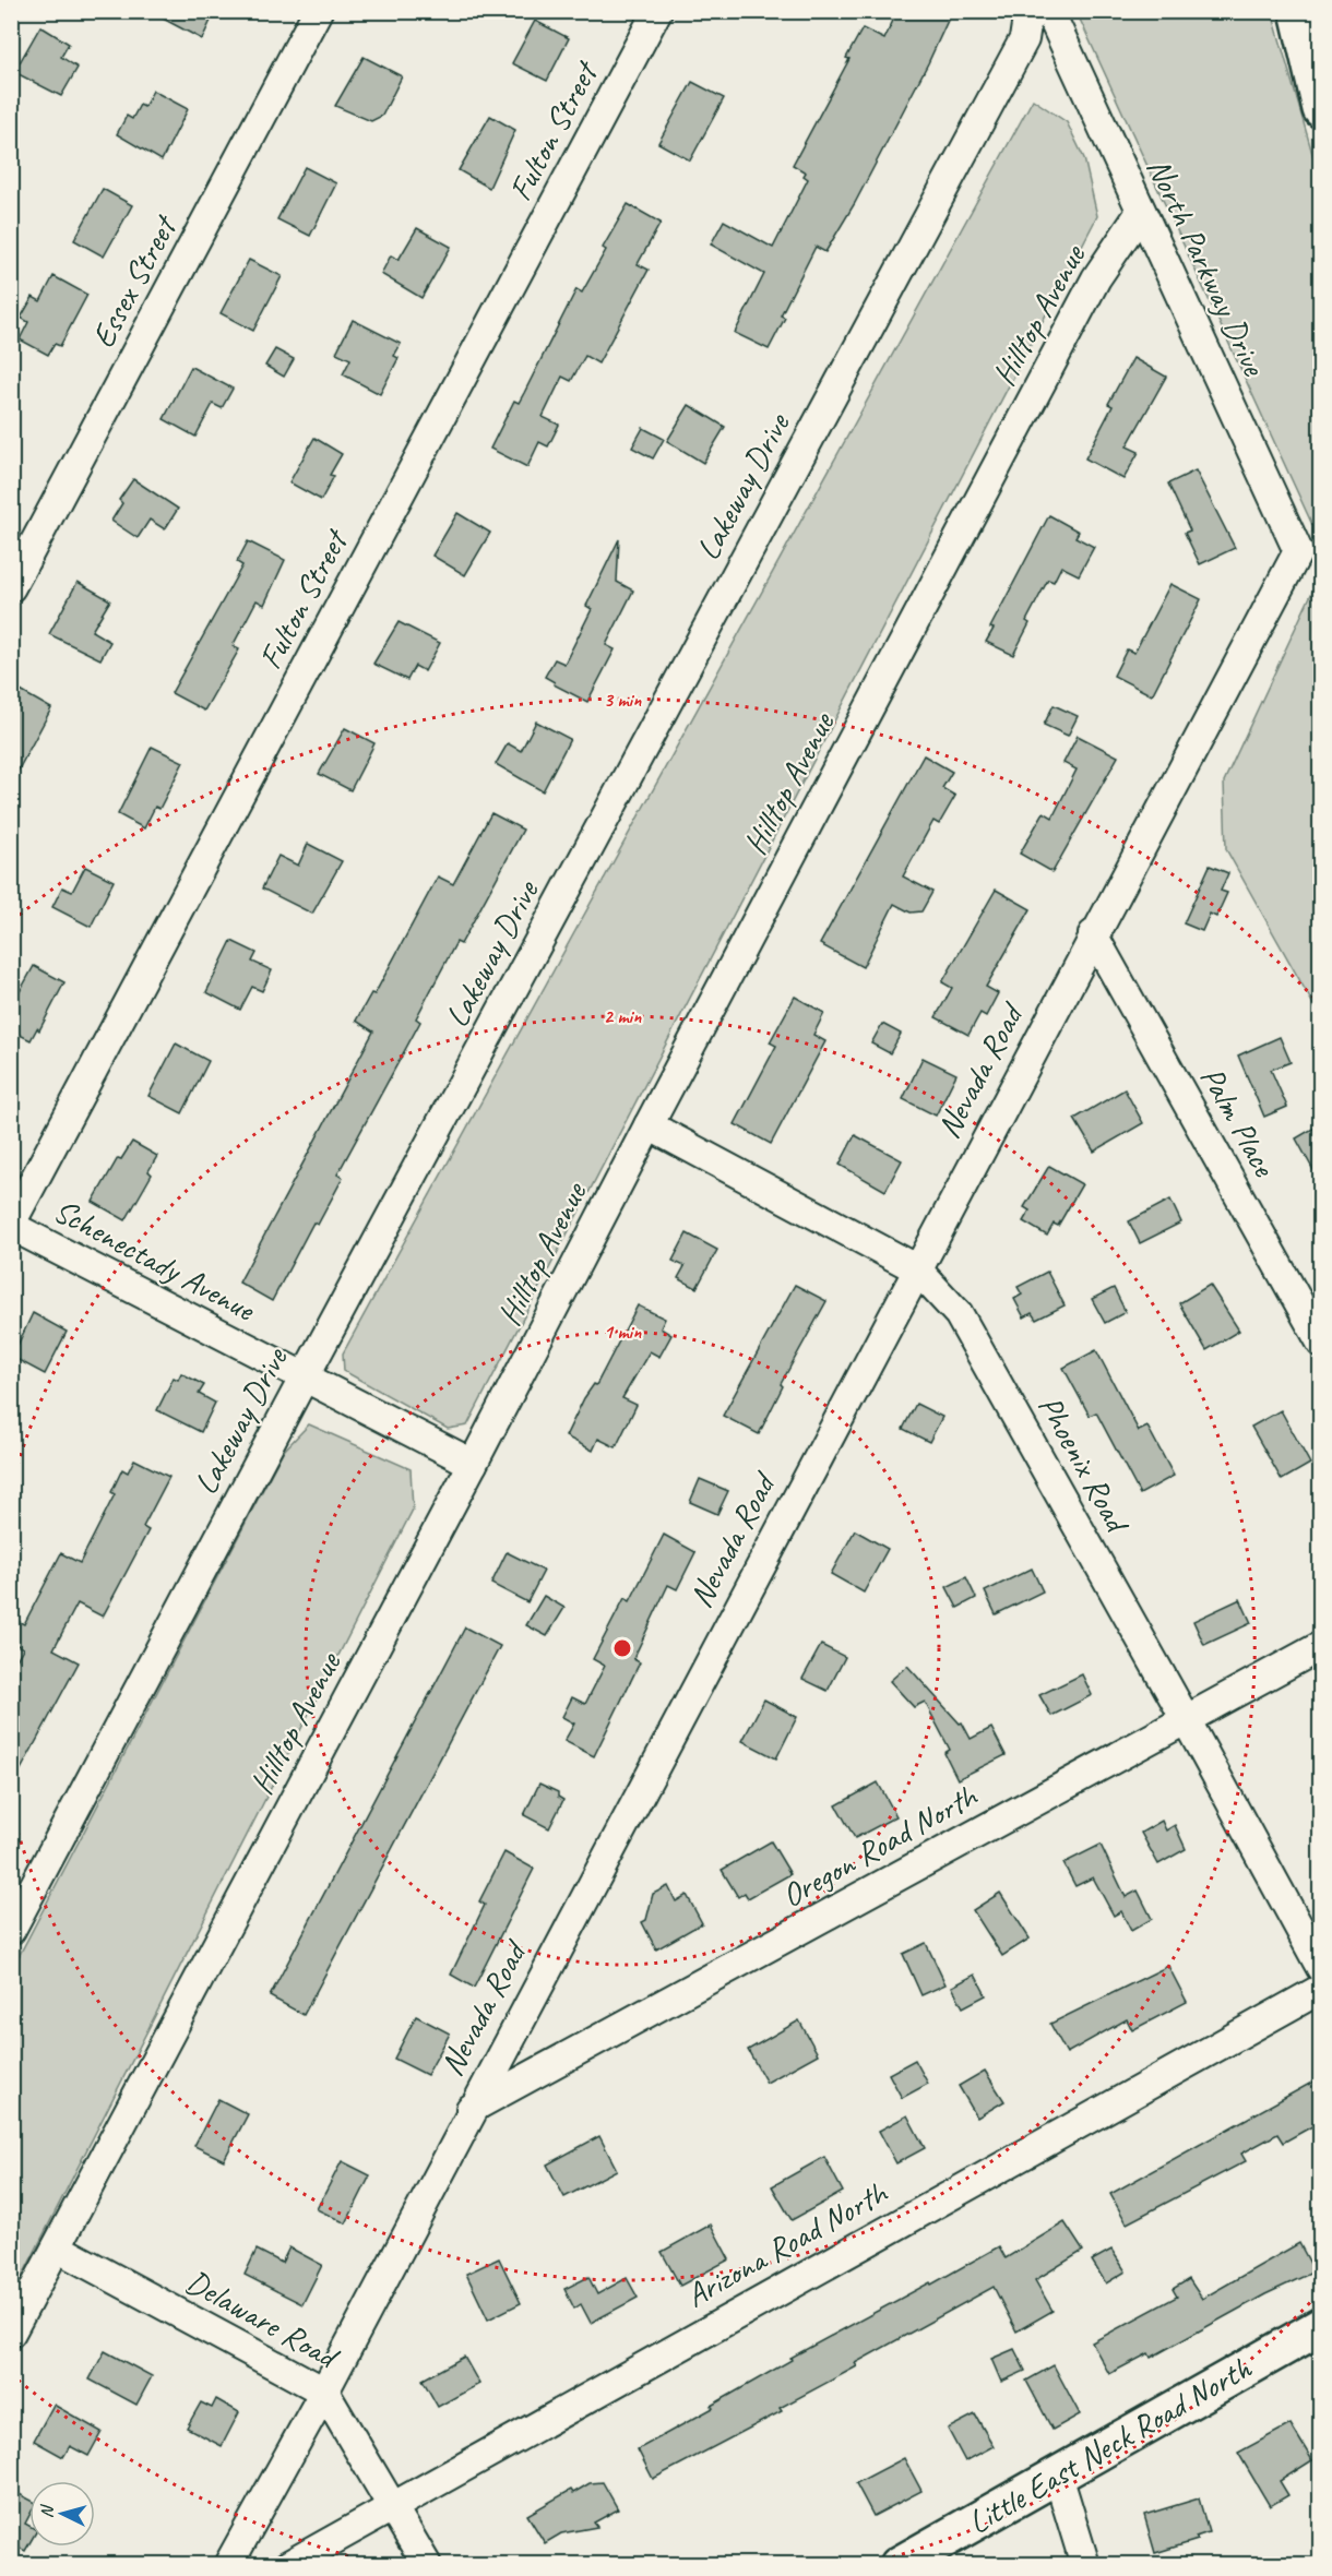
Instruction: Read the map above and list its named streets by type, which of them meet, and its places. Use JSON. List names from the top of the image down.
{
  "streets": {
    "main road": ["Little East Neck Road North"],
    "street": [
      "Fulton Street",
      "North Parkway Drive",
      "Essex Street",
      "Hilltop Avenue",
      "Lakeway Drive",
      "Nevada Road",
      "Palm Place",
      "Schenectady Avenue",
      "Phoenix Road",
      "Oregon Road North",
      "Arizona Road North",
      "Delaware Road"
    ]
  },
  "crossings": [
    ["Fulton Street", "Schenectady Avenue"],
    ["North Parkway Drive", "Hilltop Avenue"],
    ["North Parkway Drive", "Nevada Road"],
    ["Hilltop Avenue", "Schenectady Avenue"],
    ["Hilltop Avenue", "Phoenix Road"],
    ["Hilltop Avenue", "Delaware Road"],
    ["Lakeway Drive", "Schenectady Avenue"],
    ["Nevada Road", "Palm Place"],
    ["Nevada Road", "Phoenix Road"],
    ["Nevada Road", "Oregon Road North"],
    ["Nevada Road", "Delaware Road"],
    ["Phoenix Road", "Oregon Road North"],
    ["Arizona Road North", "Delaware Road"]
  ],
  "north": "left",
  "rings": ["3 min", "2 min", "1 min"]
}
